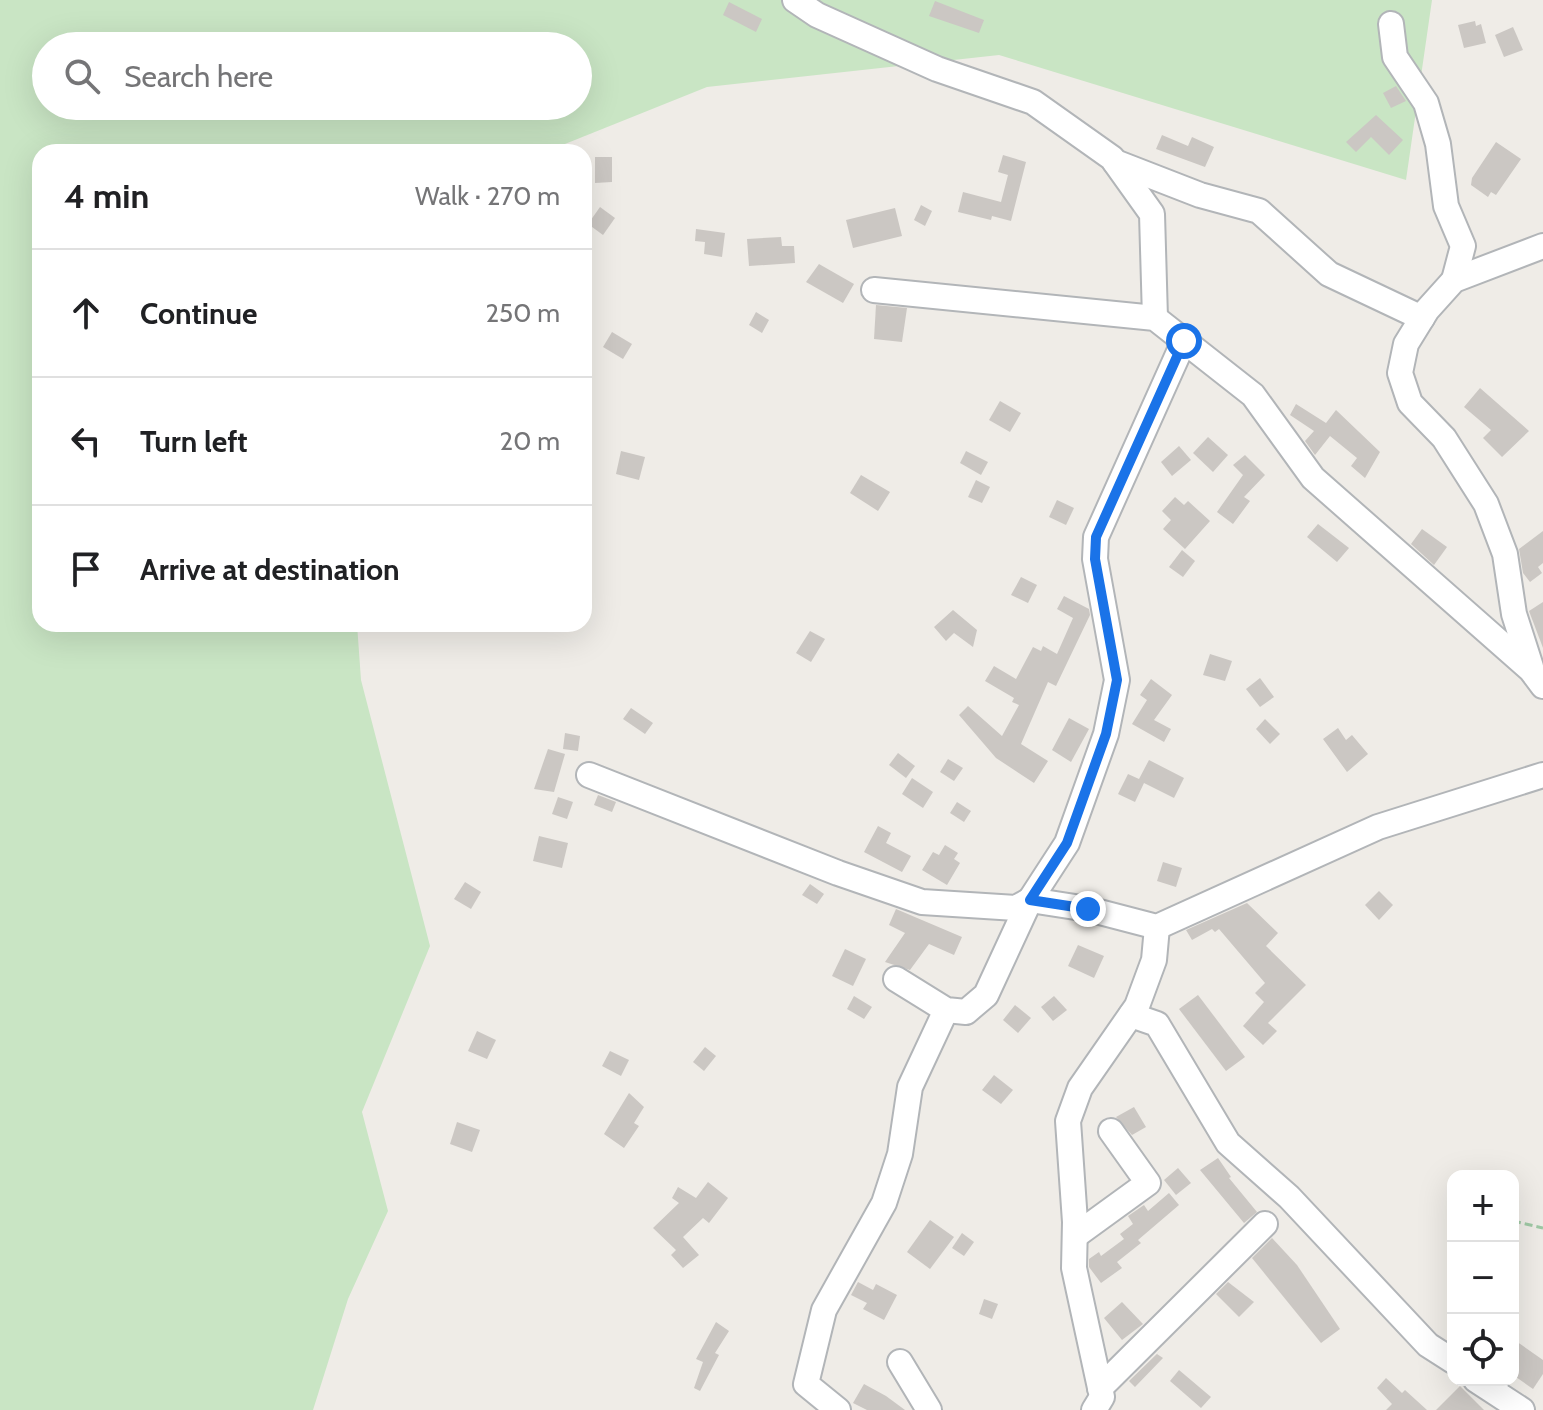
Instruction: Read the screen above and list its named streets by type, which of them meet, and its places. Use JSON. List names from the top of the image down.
{
  "page": {
    "search": "Search here",
    "heading": ["4 min", "Walk · 270 m"],
    "list": [
      ["Continue", "250 m"],
      ["Turn left", "20 m"],
      "Arrive at destination"
    ],
    "map_buttons": ["+", "−"]
  }
}
